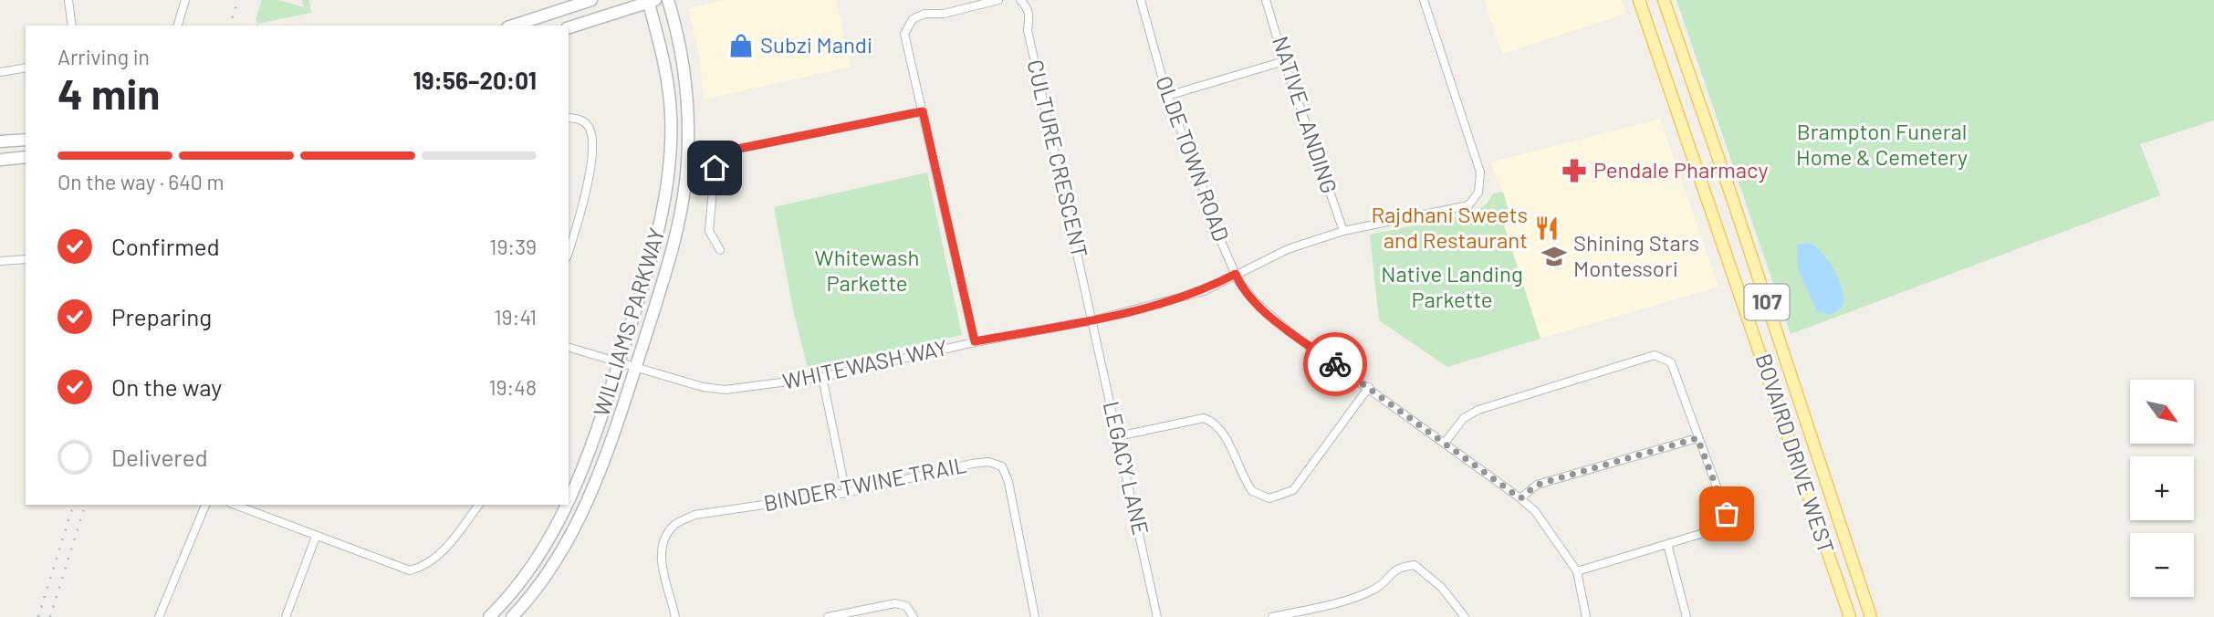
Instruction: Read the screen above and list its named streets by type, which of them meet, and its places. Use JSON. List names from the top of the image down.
{
  "streets": {
    "main road": ["107", "WILLIAMS PARKWAY", "BOVAIRD DRIVE WEST"],
    "street": [
      "NATIVE LANDING",
      "CULTURE CRESCENT",
      "OLDE TOWN ROAD",
      "WHITEWASH WAY",
      "LEGACY LANE",
      "BINDER TWINE TRAIL"
    ]
  },
  "crossings": [
    ["CULTURE CRESCENT", "WHITEWASH WAY"],
    ["CULTURE CRESCENT", "LEGACY LANE"],
    ["OLDE TOWN ROAD", "WHITEWASH WAY"],
    ["WILLIAMS PARKWAY", "WHITEWASH WAY"],
    ["WHITEWASH WAY", "LEGACY LANE"]
  ],
  "parks": ["Brampton Funeral Home & Cemetery", "Whitewash Parkette", "Native Landing Parkette"],
  "places": {
    "shop": ["Subzi Mandi"],
    "pharmacy": ["Pendale Pharmacy"],
    "restaurant": ["Rajdhani Sweets and Restaurant"],
    "school or university": ["Shining Stars Montessori"]
  },
  "north": "bottom right",
  "page": {
    "heading": ["4 min", "Arriving in", "19:56–20:01"],
    "bar": "On the way · 640 m",
    "list": [
      ["Confirmed", "19:39"],
      ["Preparing", "19:41"],
      ["On the way", "19:48"],
      "Delivered"
    ],
    "map_buttons": ["+", "−"]
  }
}
